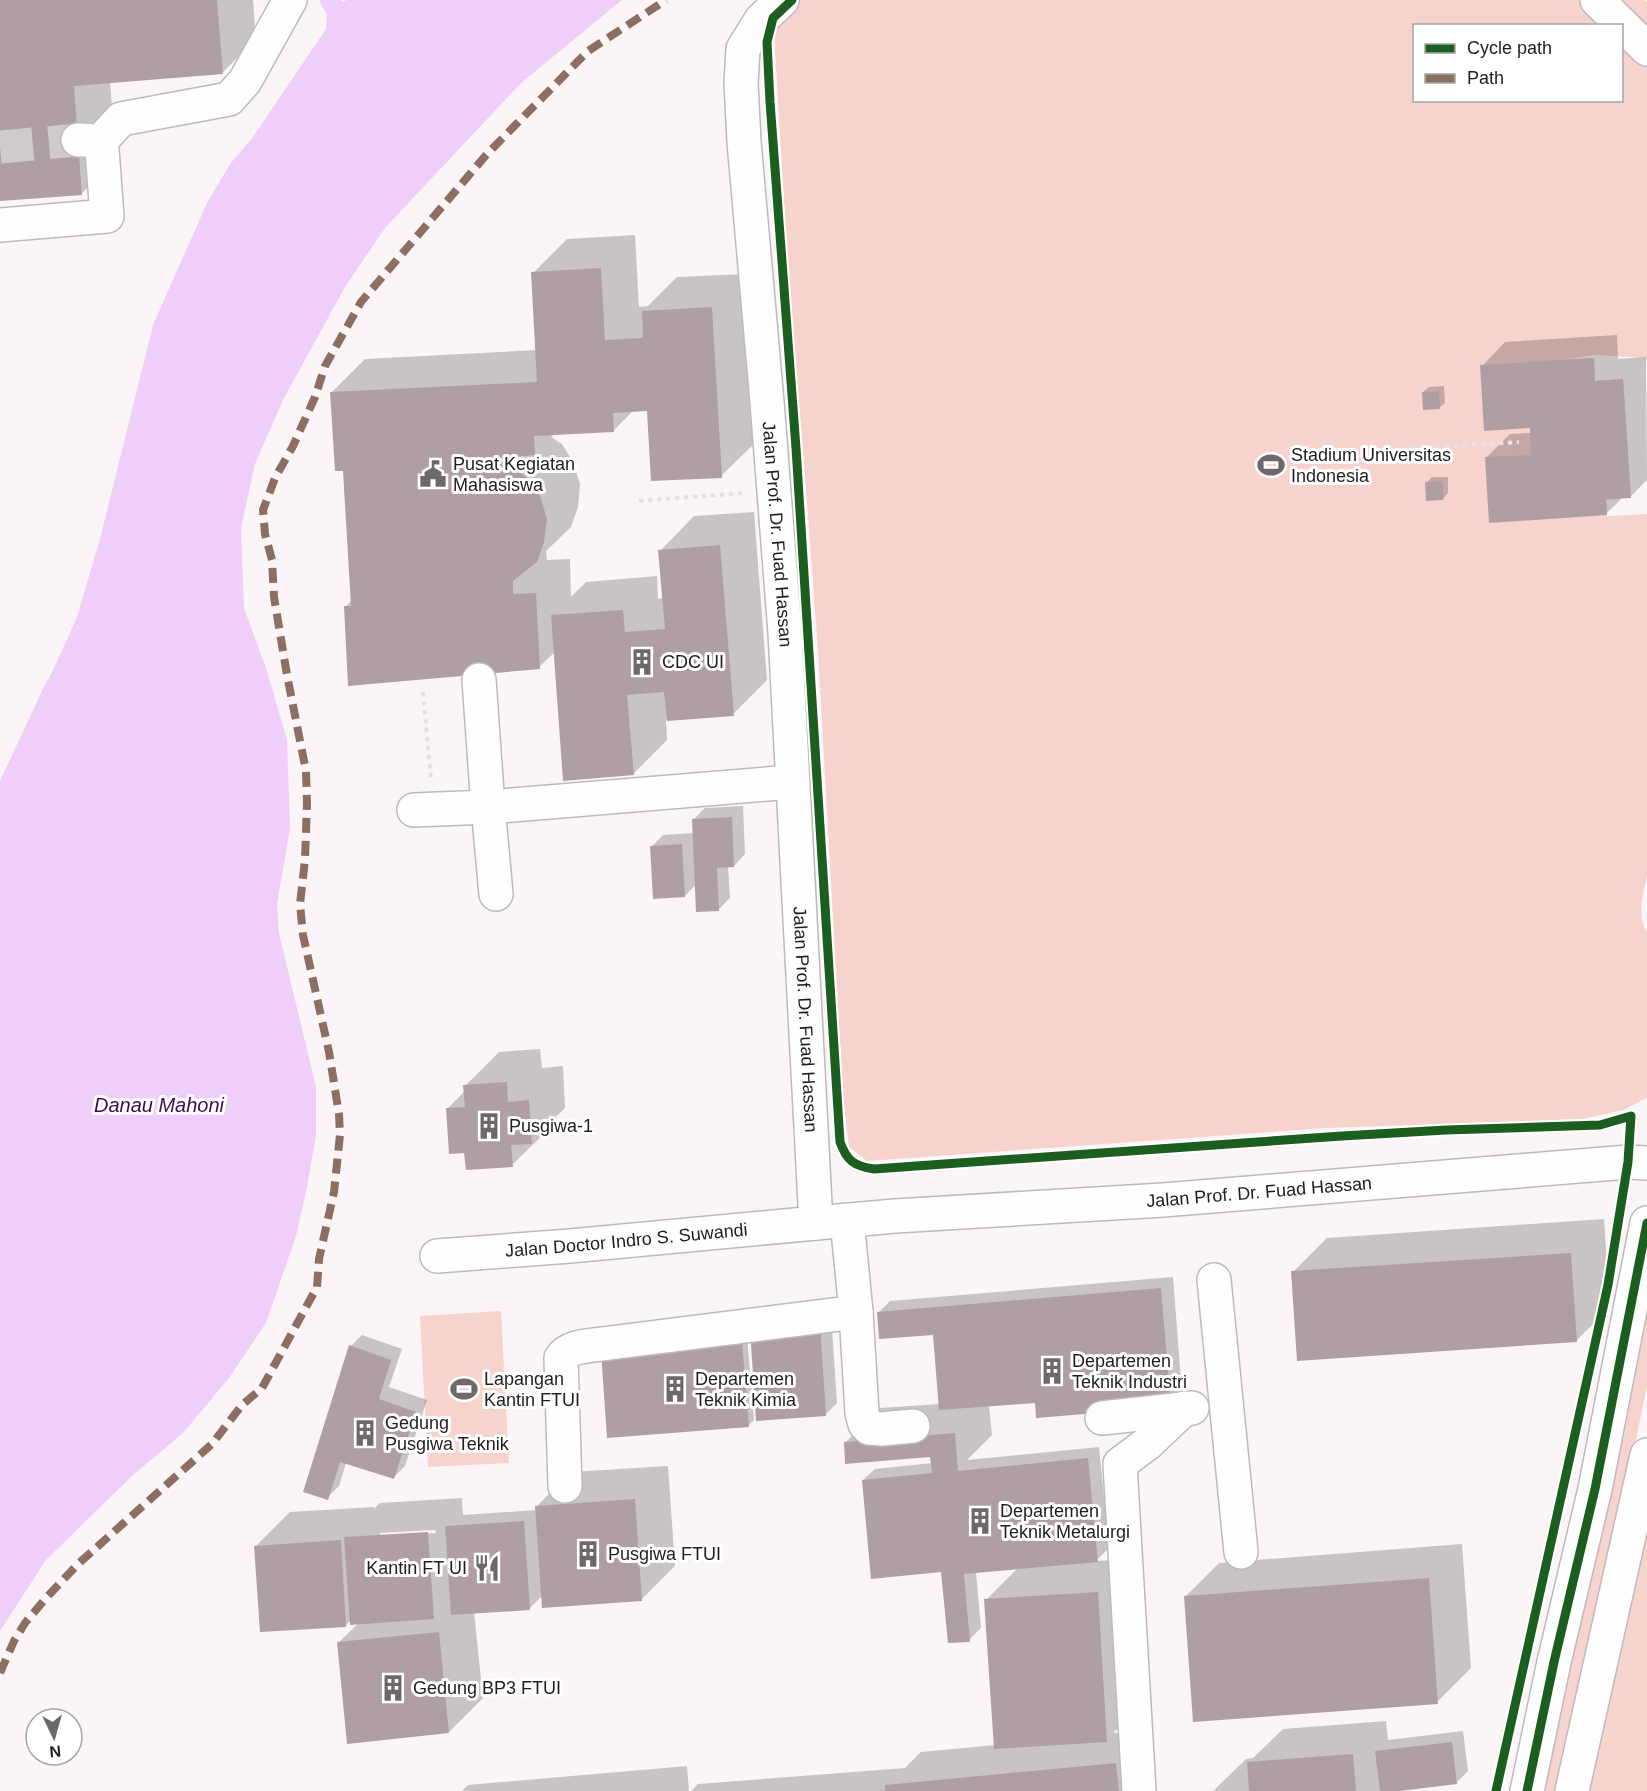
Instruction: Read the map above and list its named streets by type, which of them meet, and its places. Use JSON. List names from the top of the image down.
{
  "streets": {
    "street": ["Jalan Prof. Dr. Fuad Hassan", "Jalan Doctor Indro S. Suwandi"]
  },
  "crossings": [
    ["Jalan Prof. Dr. Fuad Hassan", "Jalan Doctor Indro S. Suwandi"]
  ],
  "water": ["Danau Mahoni"],
  "places": {
    "sports": ["Stadium Universitas Indonesia", "Lapangan Kantin FTUI"],
    "public building": ["Pusat Kegiatan Mahasiswa"],
    "building": [
      "CDC UI",
      "Pusgiwa-1",
      "Departemen Teknik Industri",
      "Departemen Teknik Kimia",
      "Gedung Pusgiwa Teknik",
      "Departemen Teknik Metalurgi",
      "Pusgiwa FTUI",
      "Gedung BP3 FTUI"
    ],
    "restaurant": ["Kantin FT UI"]
  },
  "legend": ["Cycle path", "Path"],
  "north": "bottom"
}
